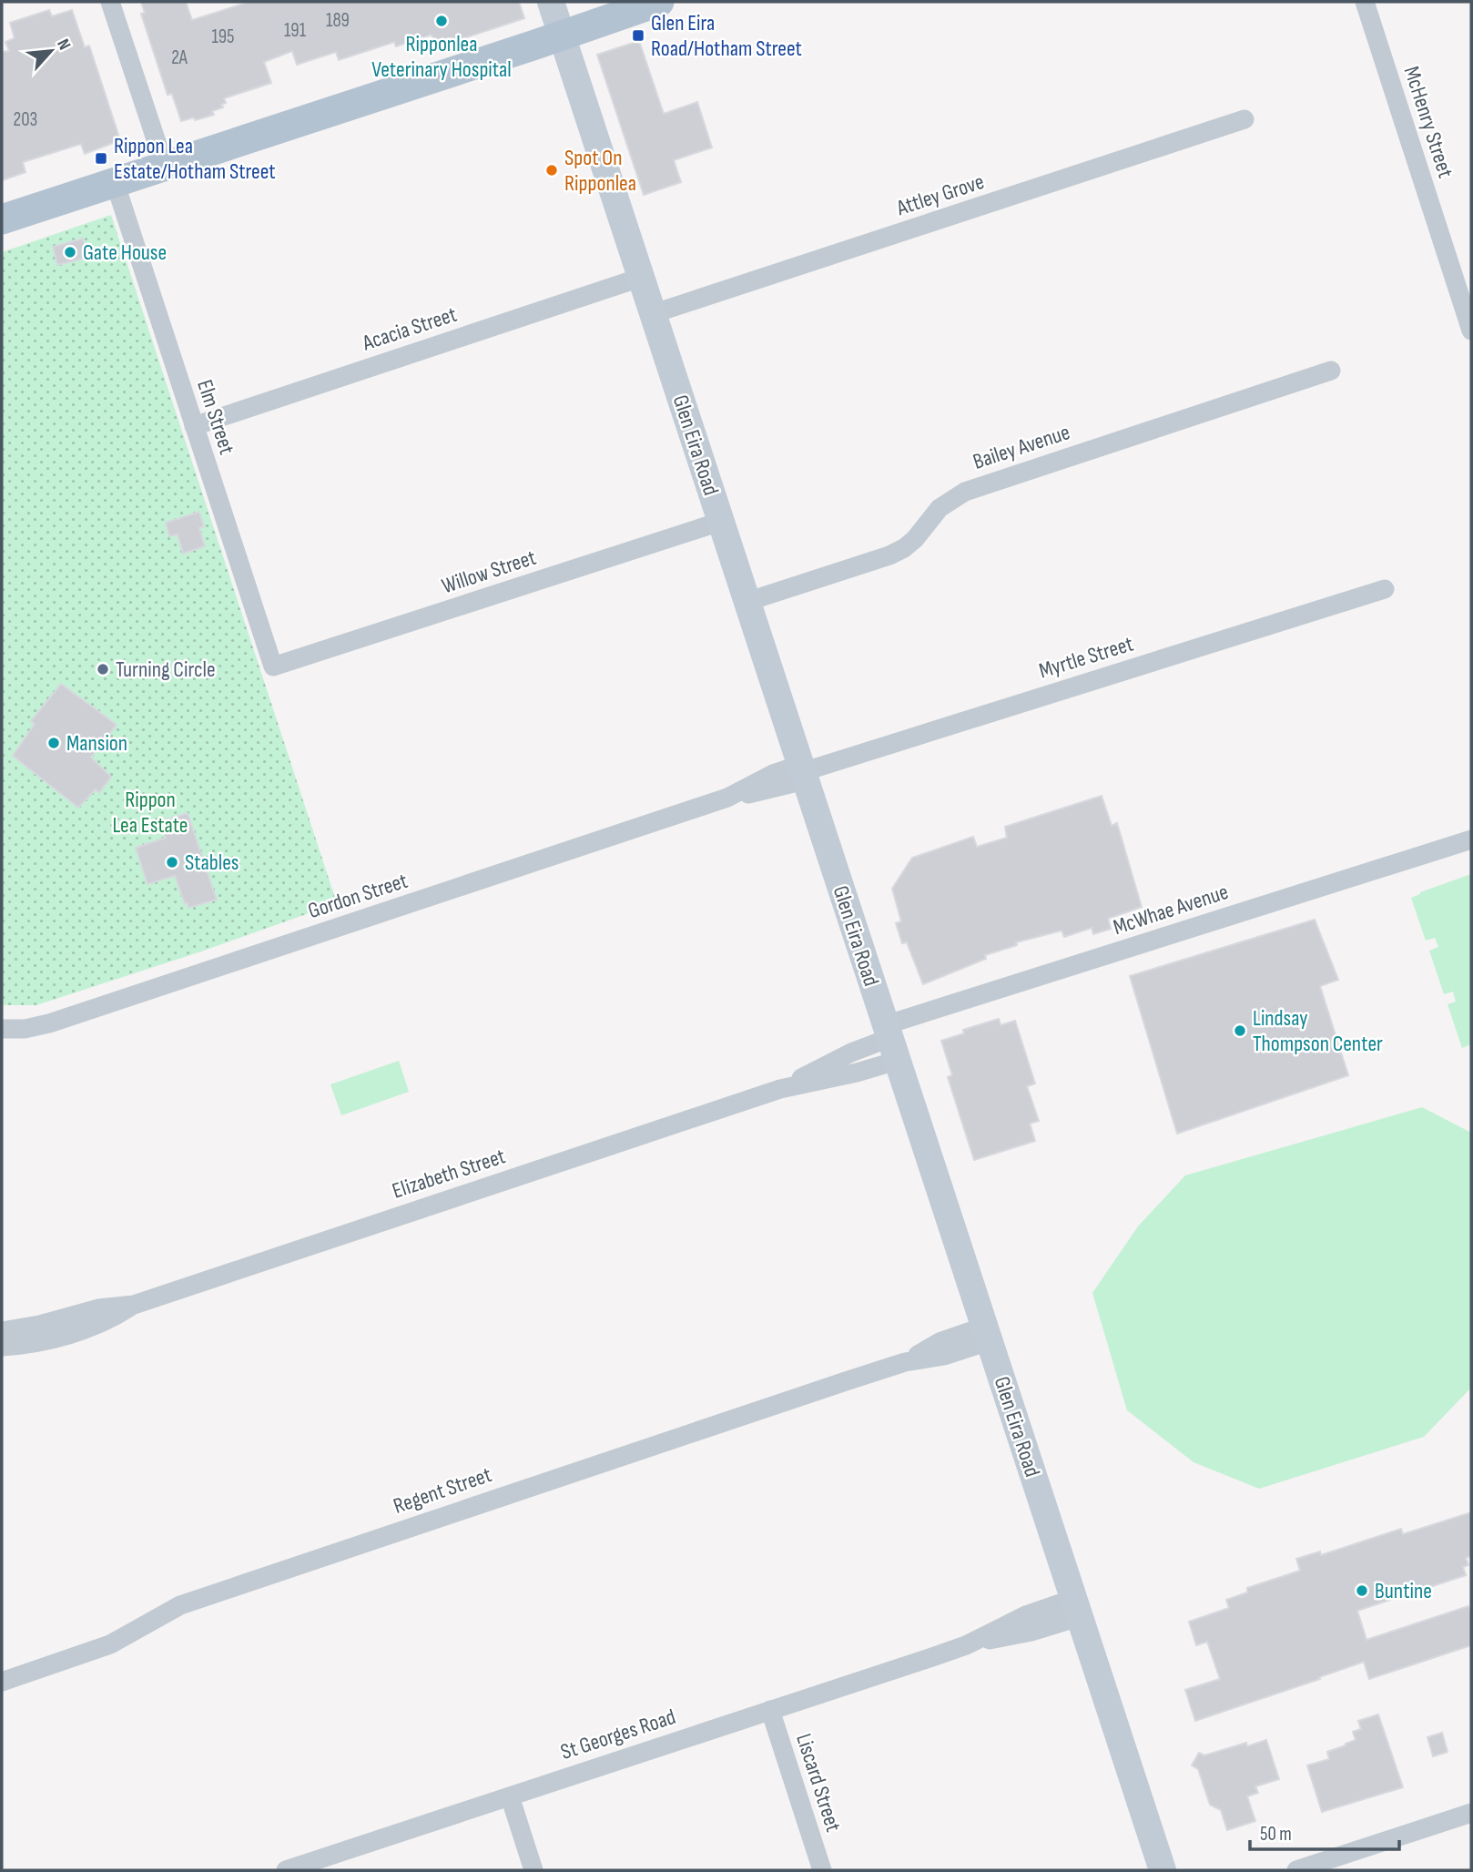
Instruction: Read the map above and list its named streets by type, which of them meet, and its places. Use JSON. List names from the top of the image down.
{
  "streets": {
    "main road": ["Glen Eira Road"],
    "street": [
      "McHenry Street",
      "Attley Grove",
      "Acacia Street",
      "Elm Street",
      "Bailey Avenue",
      "Willow Street",
      "Myrtle Street",
      "Gordon Street",
      "McWhae Avenue",
      "Elizabeth Street",
      "Regent Street",
      "St Georges Road",
      "Liscard Street"
    ]
  },
  "crossings": [
    ["Attley Grove", "Glen Eira Road"],
    ["Acacia Street", "Elm Street"],
    ["Acacia Street", "Glen Eira Road"],
    ["Elm Street", "Willow Street"],
    ["Glen Eira Road", "Bailey Avenue"],
    ["Glen Eira Road", "Willow Street"],
    ["Glen Eira Road", "Myrtle Street"],
    ["Glen Eira Road", "Gordon Street"],
    ["Glen Eira Road", "McWhae Avenue"],
    ["Glen Eira Road", "Elizabeth Street"],
    ["Glen Eira Road", "Regent Street"],
    ["Glen Eira Road", "St Georges Road"],
    ["Myrtle Street", "Gordon Street"],
    ["McWhae Avenue", "Elizabeth Street"],
    ["St Georges Road", "Liscard Street"]
  ],
  "parks": ["Rippon Lea Estate"],
  "places": {
    "other": [
      "Ripponlea Veterinary Hospital",
      "Spot On Ripponlea",
      "Gate House",
      "Turning Circle",
      "Mansion",
      "Stables",
      "Lindsay Thompson Center",
      "Buntine"
    ],
    "transit": ["Glen Eira Road/Hotham Street", "Rippon Lea Estate/Hotham Street"]
  },
  "house_numbers": [
    "189",
    "191",
    "195",
    "2A",
    "203"
  ],
  "scale_bar": "50 m",
  "north": "top right"
}
